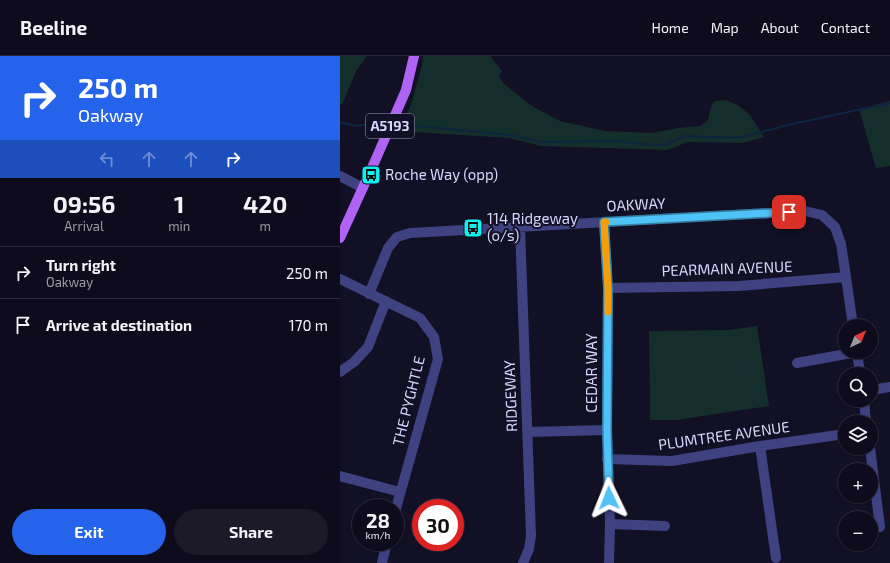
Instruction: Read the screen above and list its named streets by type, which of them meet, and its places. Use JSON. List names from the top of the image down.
{
  "streets": {
    "main road": ["A5193"],
    "street": [
      "OAKWAY",
      "PEARMAIN AVENUE",
      "CEDAR WAY",
      "RIDGEWAY",
      "THE PYGHTLE",
      "PLUMTREE AVENUE"
    ]
  },
  "crossings": [
    ["OAKWAY", "PEARMAIN AVENUE"],
    ["OAKWAY", "CEDAR WAY"],
    ["OAKWAY", "RIDGEWAY"],
    ["OAKWAY", "THE PYGHTLE"],
    ["PEARMAIN AVENUE", "CEDAR WAY"],
    ["CEDAR WAY", "PLUMTREE AVENUE"]
  ],
  "places": {
    "bus stop": ["Roche Way (opp)", "114 Ridgeway (o/s)"]
  },
  "north": "top right",
  "page": {
    "header": "Beeline",
    "nav": [
      "Home",
      "Map",
      "About",
      "Contact"
    ],
    "turn": ["250 m", "Oakway"],
    "eta": [
      "09:56",
      "Arrival",
      "1",
      "min",
      "420",
      "m"
    ],
    "list": [
      {
        "name": "Turn right",
        "note": "Oakway",
        "value": "250 m"
      },
      {
        "name": "Arrive at destination",
        "value": "170 m"
      }
    ],
    "map_buttons": ["+", "−"],
    "speed": "28 km/h",
    "limit": "30",
    "buttons": ["Exit", "Share"]
  }
}
